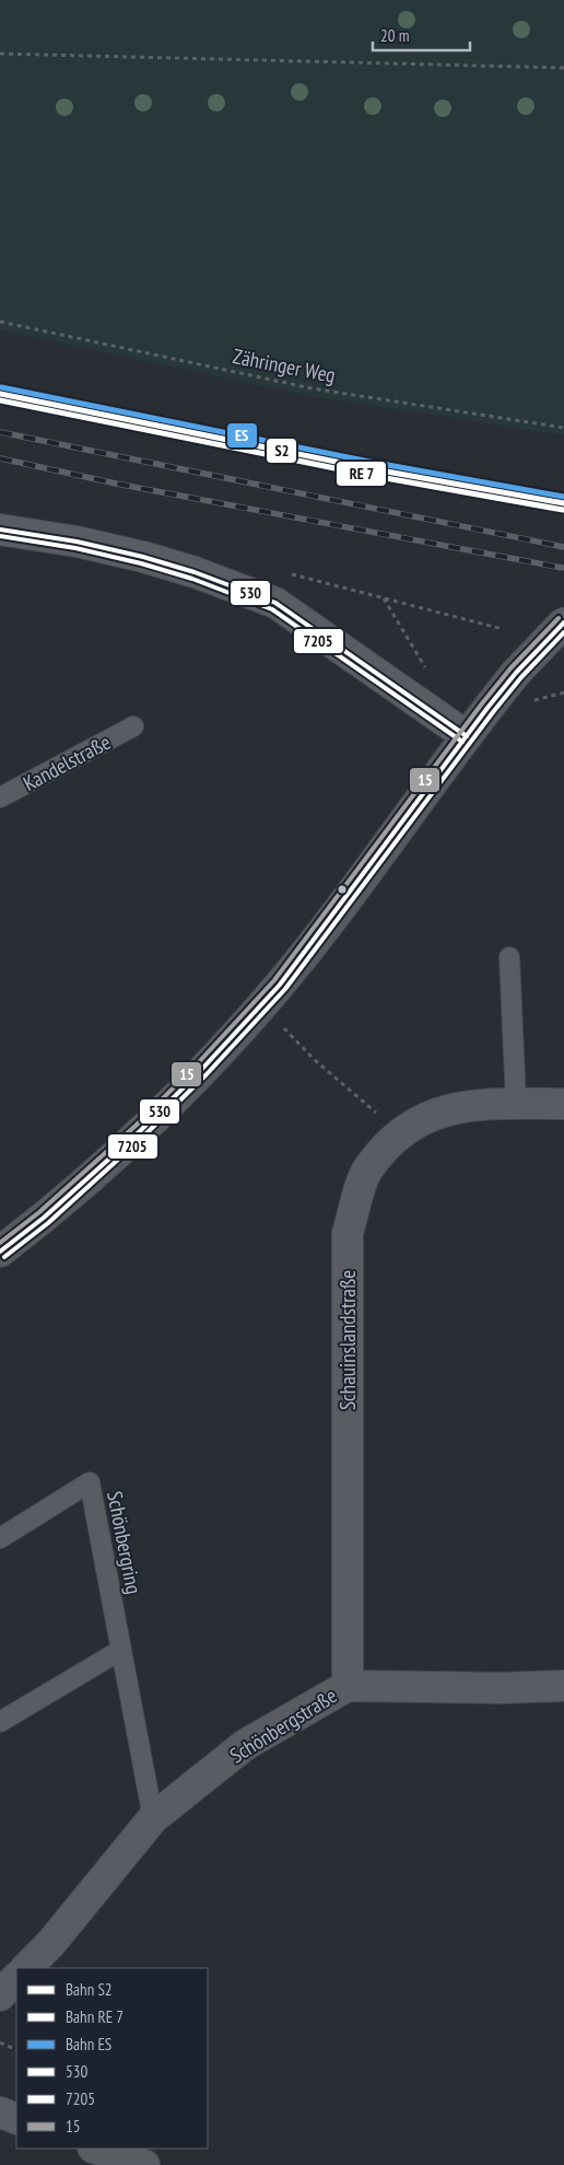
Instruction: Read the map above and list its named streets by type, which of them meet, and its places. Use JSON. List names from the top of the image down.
{
  "streets": {
    "street": ["Schauinslandstraße", "Schönbergstraße"],
    "lane": ["Kandelstraße", "Schönbergring"],
    "path": ["Zähringer Weg"]
  },
  "crossings": [
    ["Schauinslandstraße", "Schönbergstraße"],
    ["Schönbergring", "Schönbergstraße"]
  ],
  "lines": [
    "rail line ES",
    "rail line S2",
    "transit line 530",
    "transit line 7205",
    "transit line 15"
  ],
  "legend": [
    "Bahn S2",
    "Bahn RE 7",
    "Bahn ES",
    "530",
    "7205",
    "15"
  ],
  "scale_bar": "20 m"
}
